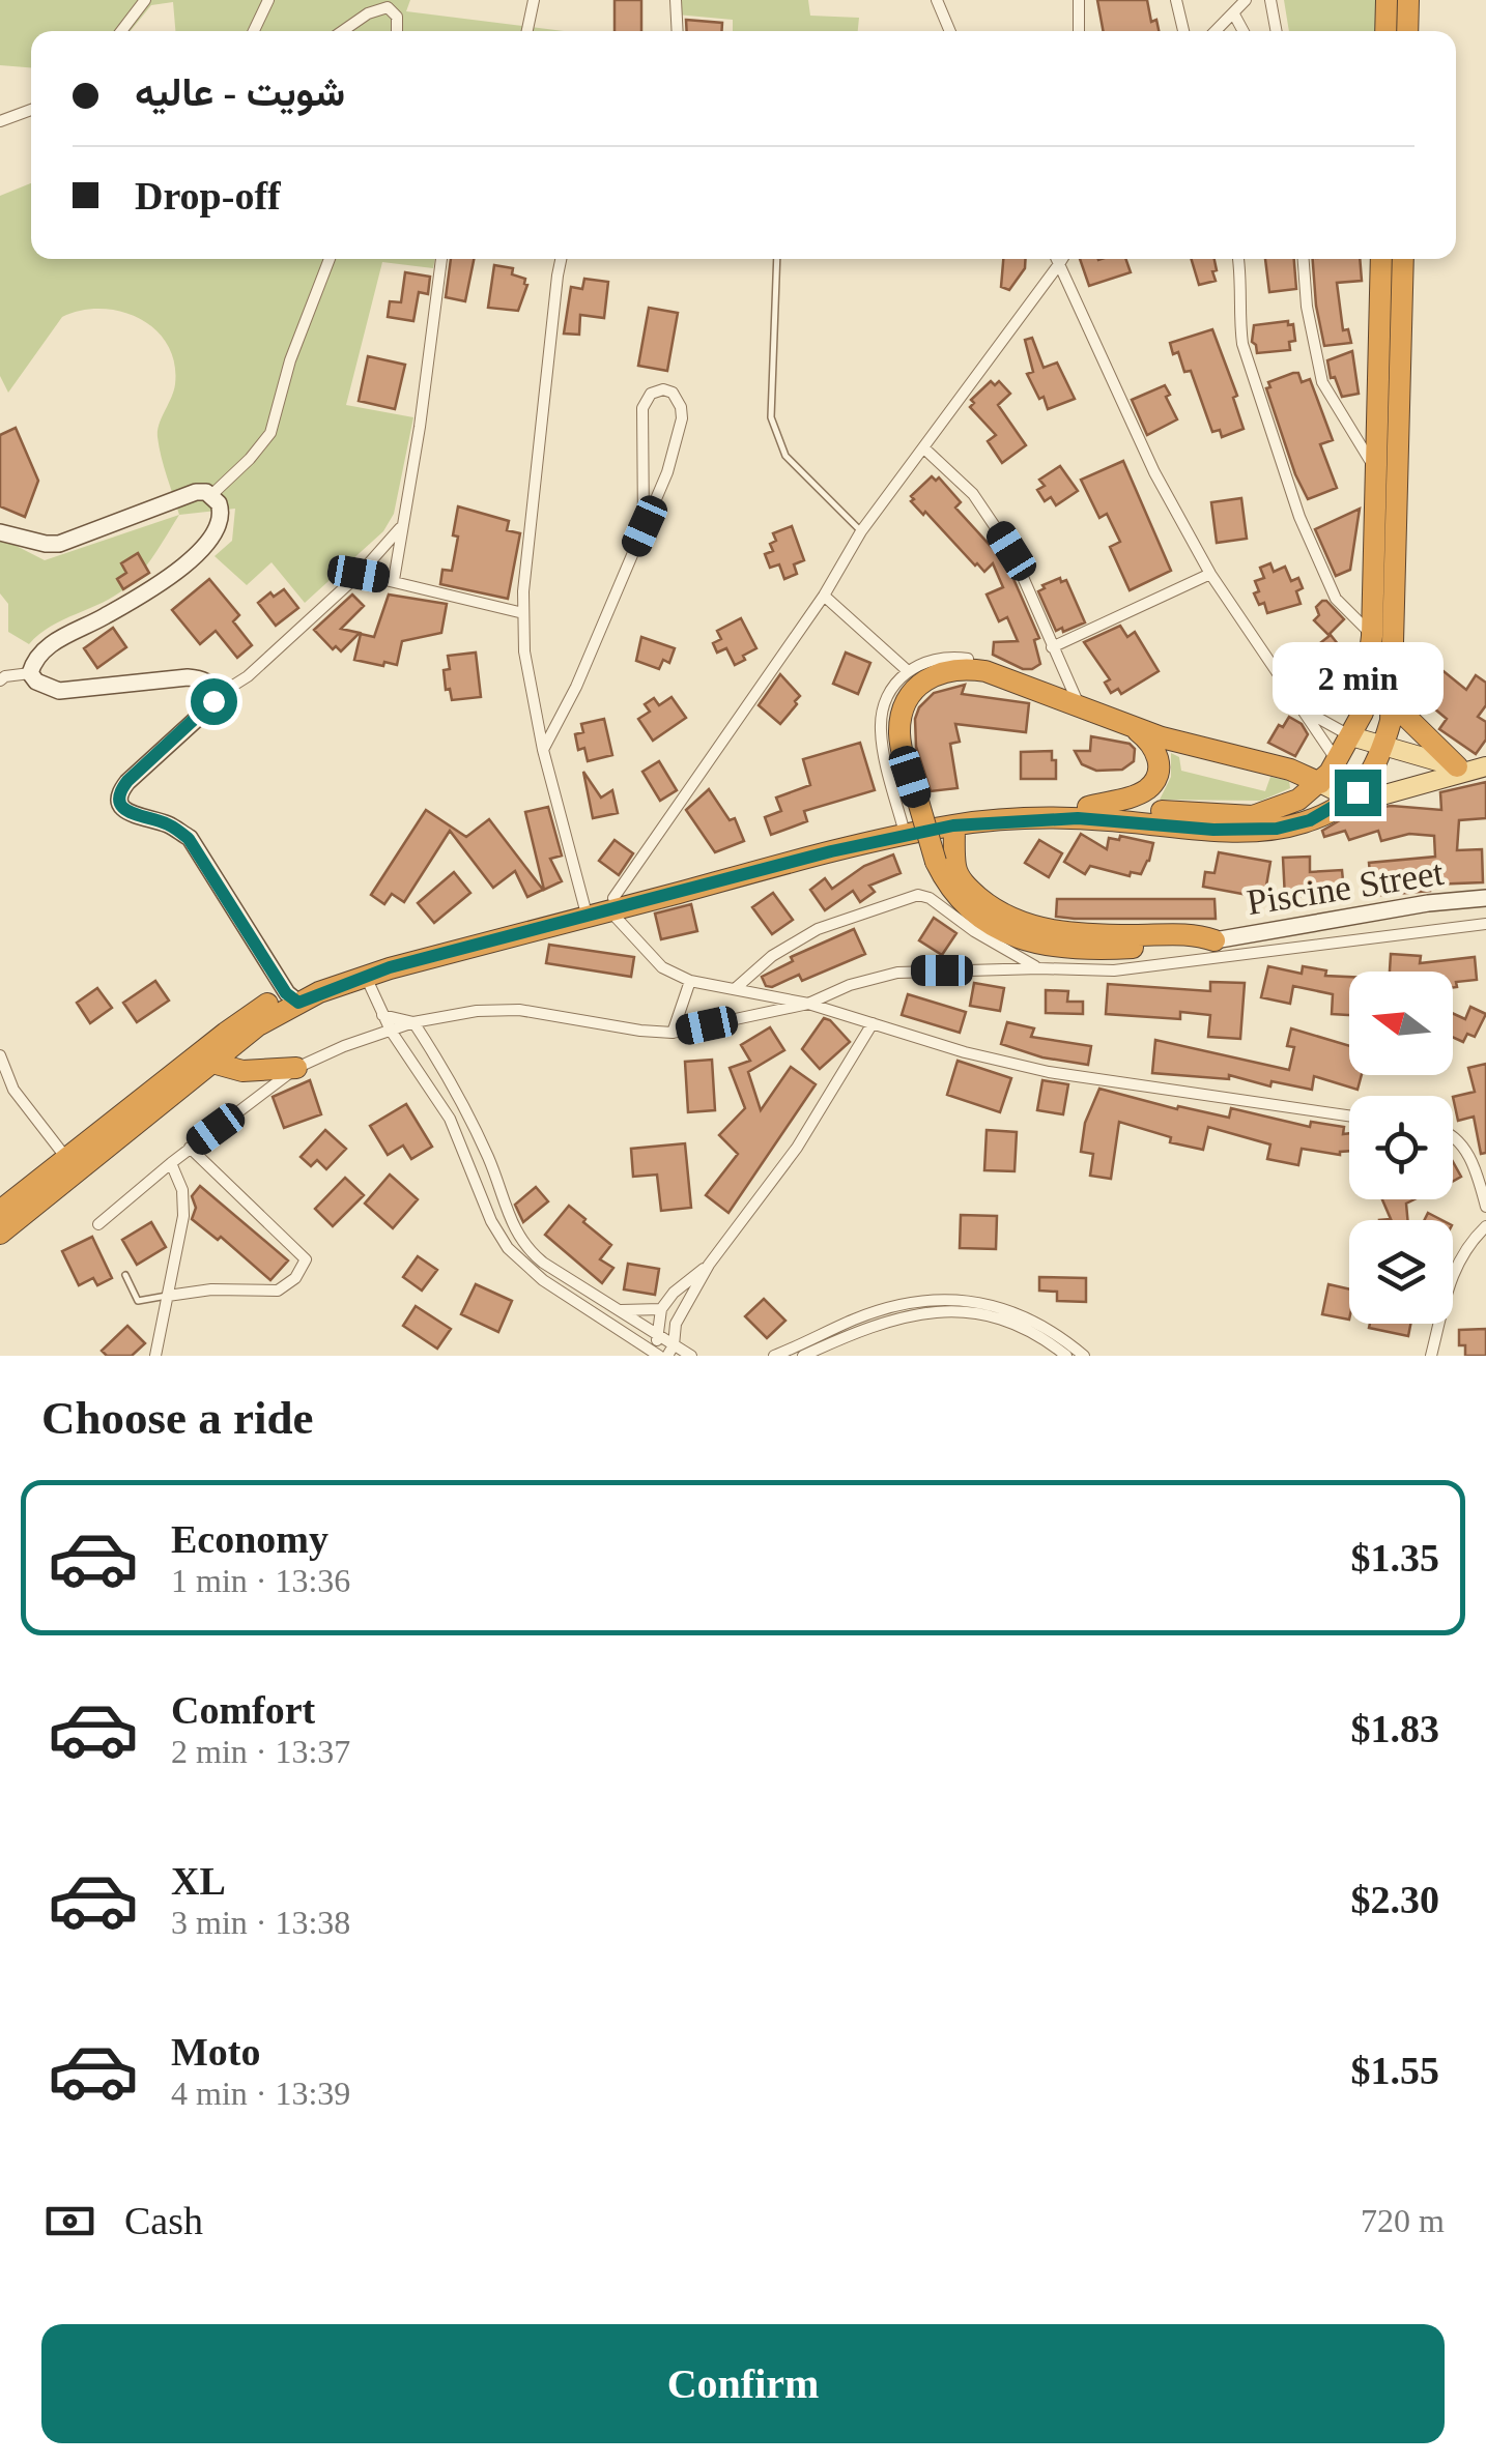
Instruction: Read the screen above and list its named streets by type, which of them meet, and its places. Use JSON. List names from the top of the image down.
{
  "streets": {
    "street": ["Piscine Street"]
  },
  "north": "left",
  "page": {
    "banner": ["شويت - عاليه", "Drop-off"],
    "bubble": "2 min",
    "heading": "Choose a ride",
    "list": [
      {
        "name": "Economy",
        "note": "1 min · 13:36",
        "value": "$1.35"
      },
      {
        "name": "Comfort",
        "note": "2 min · 13:37",
        "value": "$1.83"
      },
      {
        "name": "XL",
        "note": "3 min · 13:38",
        "value": "$2.30"
      },
      {
        "name": "Moto",
        "note": "4 min · 13:39",
        "value": "$1.55"
      }
    ],
    "pay": ["Cash", "720 m"],
    "buttons": "Confirm"
  }
}
